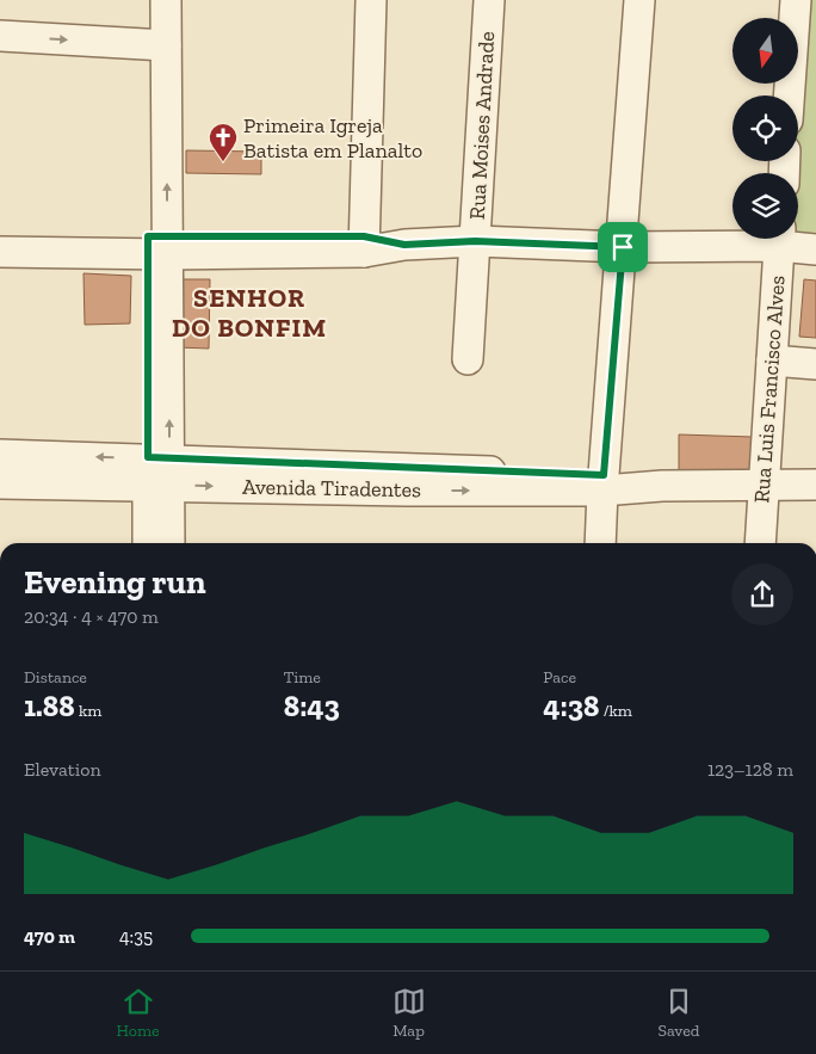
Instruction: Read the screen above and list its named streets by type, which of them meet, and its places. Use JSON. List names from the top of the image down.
{
  "streets": {
    "street": ["Rua Moises Andrade", "Rua Luis Francisco Alves", "Avenida Tiradentes"]
  },
  "crossings": [
    ["Rua Luis Francisco Alves", "Avenida Tiradentes"]
  ],
  "districts": ["SENHOR DO BONFIM"],
  "places": {
    "church": ["Primeira Igreja Batista em Planalto"]
  },
  "north": "bottom",
  "page": {
    "heading": ["Evening run", "20:34 · 4 × 470 m"],
    "stats": [
      ["Distance", "1.88 km"],
      ["Time", "8:43"],
      ["Pace", "4:38 /km"]
    ],
    "chart": ["Elevation", "123–128 m"],
    "list": [
      {
        "name": "470 m",
        "note": "4:35"
      }
    ],
    "tabs": ["Home", "Map", "Saved"]
  }
}
